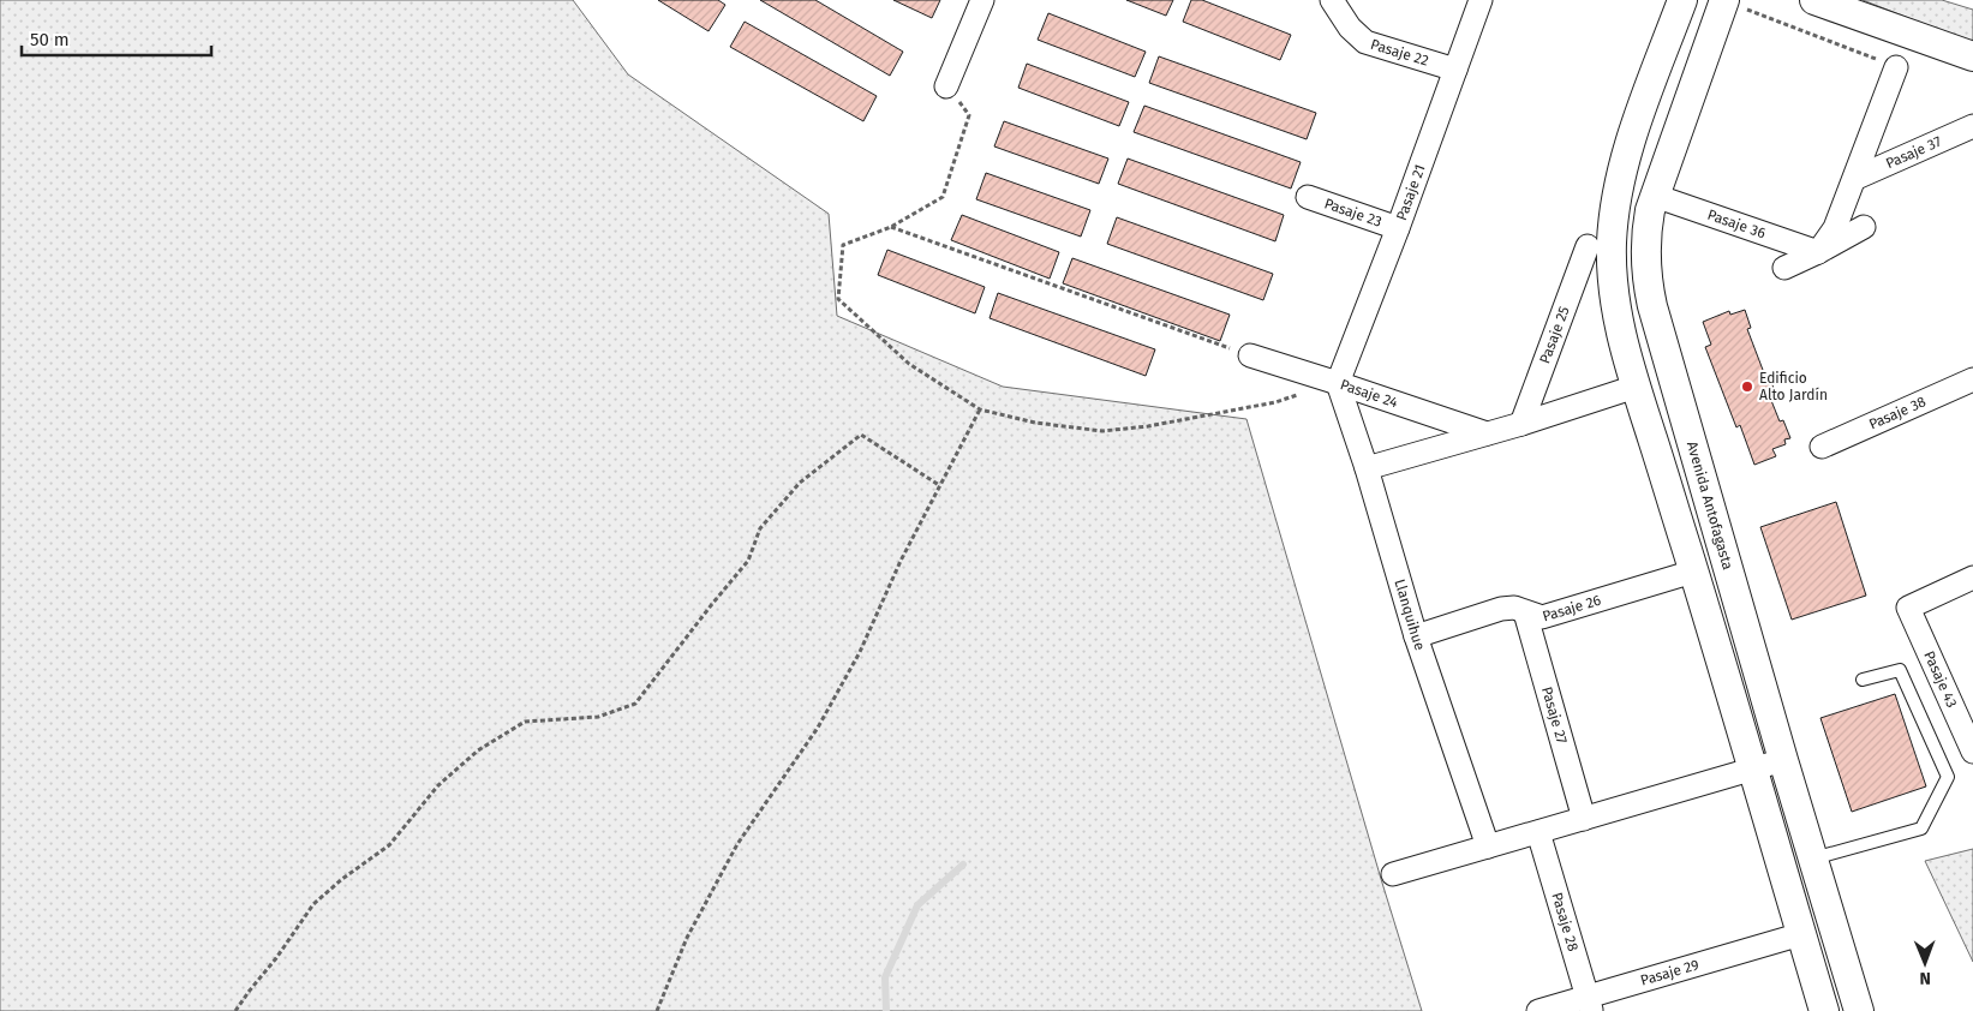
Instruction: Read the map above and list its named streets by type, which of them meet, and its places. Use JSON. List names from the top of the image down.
{
  "streets": {
    "street": [
      "Pasaje 22",
      "Pasaje 37",
      "Pasaje 21",
      "Pasaje 23",
      "Pasaje 36",
      "Pasaje 25",
      "Pasaje 24",
      "Pasaje 38",
      "Avenida Antofagasta",
      "Pasaje 26",
      "Llanquihue",
      "Pasaje 43",
      "Pasaje 27",
      "Pasaje 28",
      "Pasaje 29"
    ]
  },
  "crossings": [
    ["Pasaje 22", "Pasaje 21"],
    ["Pasaje 37", "Pasaje 36"],
    ["Pasaje 21", "Pasaje 23"],
    ["Pasaje 21", "Pasaje 24"],
    ["Pasaje 21", "Llanquihue"],
    ["Pasaje 36", "Avenida Antofagasta"],
    ["Pasaje 24", "Llanquihue"],
    ["Pasaje 26", "Llanquihue"],
    ["Pasaje 26", "Pasaje 27"],
    ["Pasaje 28", "Pasaje 29"]
  ],
  "places": ["Edificio Alto Jardín"],
  "scale_bar": "50 m",
  "north": "bottom"
}
